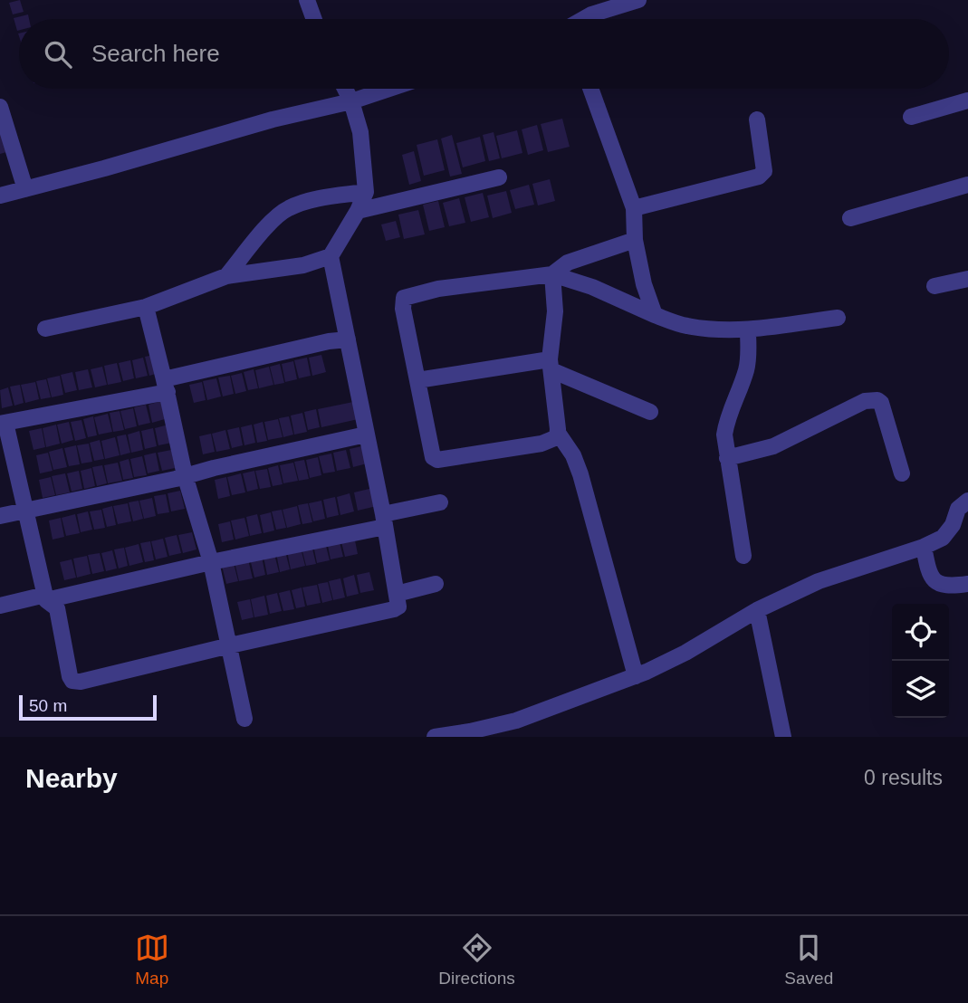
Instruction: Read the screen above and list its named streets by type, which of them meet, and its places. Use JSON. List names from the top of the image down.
{
  "scale_bar": "50 m",
  "page": {
    "search": "Search here",
    "scale": "50 m",
    "heading": ["Nearby", "0 results"],
    "nav": ["Map", "Directions", "Saved"]
  }
}
